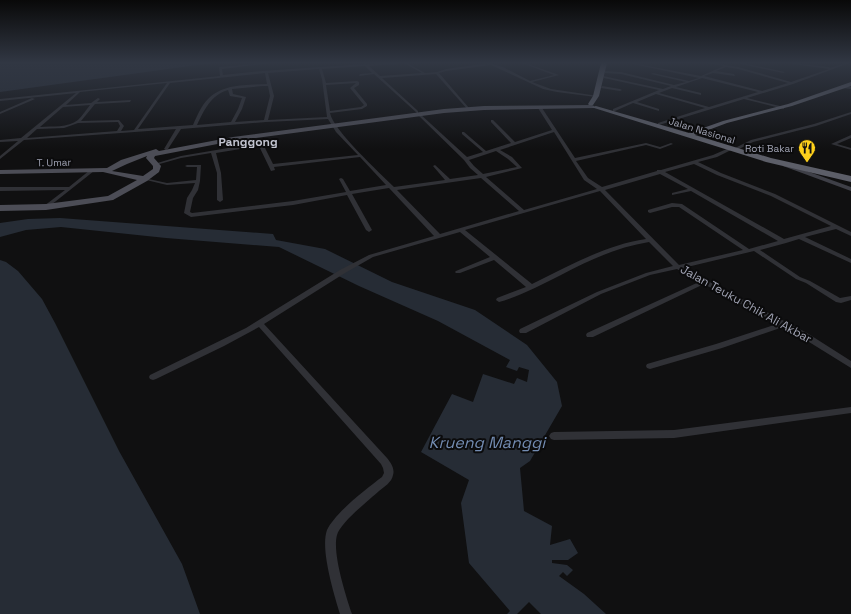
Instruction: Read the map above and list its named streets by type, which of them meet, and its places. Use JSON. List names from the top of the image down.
{
  "streets": {
    "highway": ["Jalan Nasional"],
    "main road": ["T. Umar"],
    "street": ["Jalan Teuku Chik Ali Akbar"]
  },
  "districts": ["Panggong"],
  "water": ["Krueng Manggi"],
  "places": {
    "restaurant": ["Roti Bakar"]
  }
}
